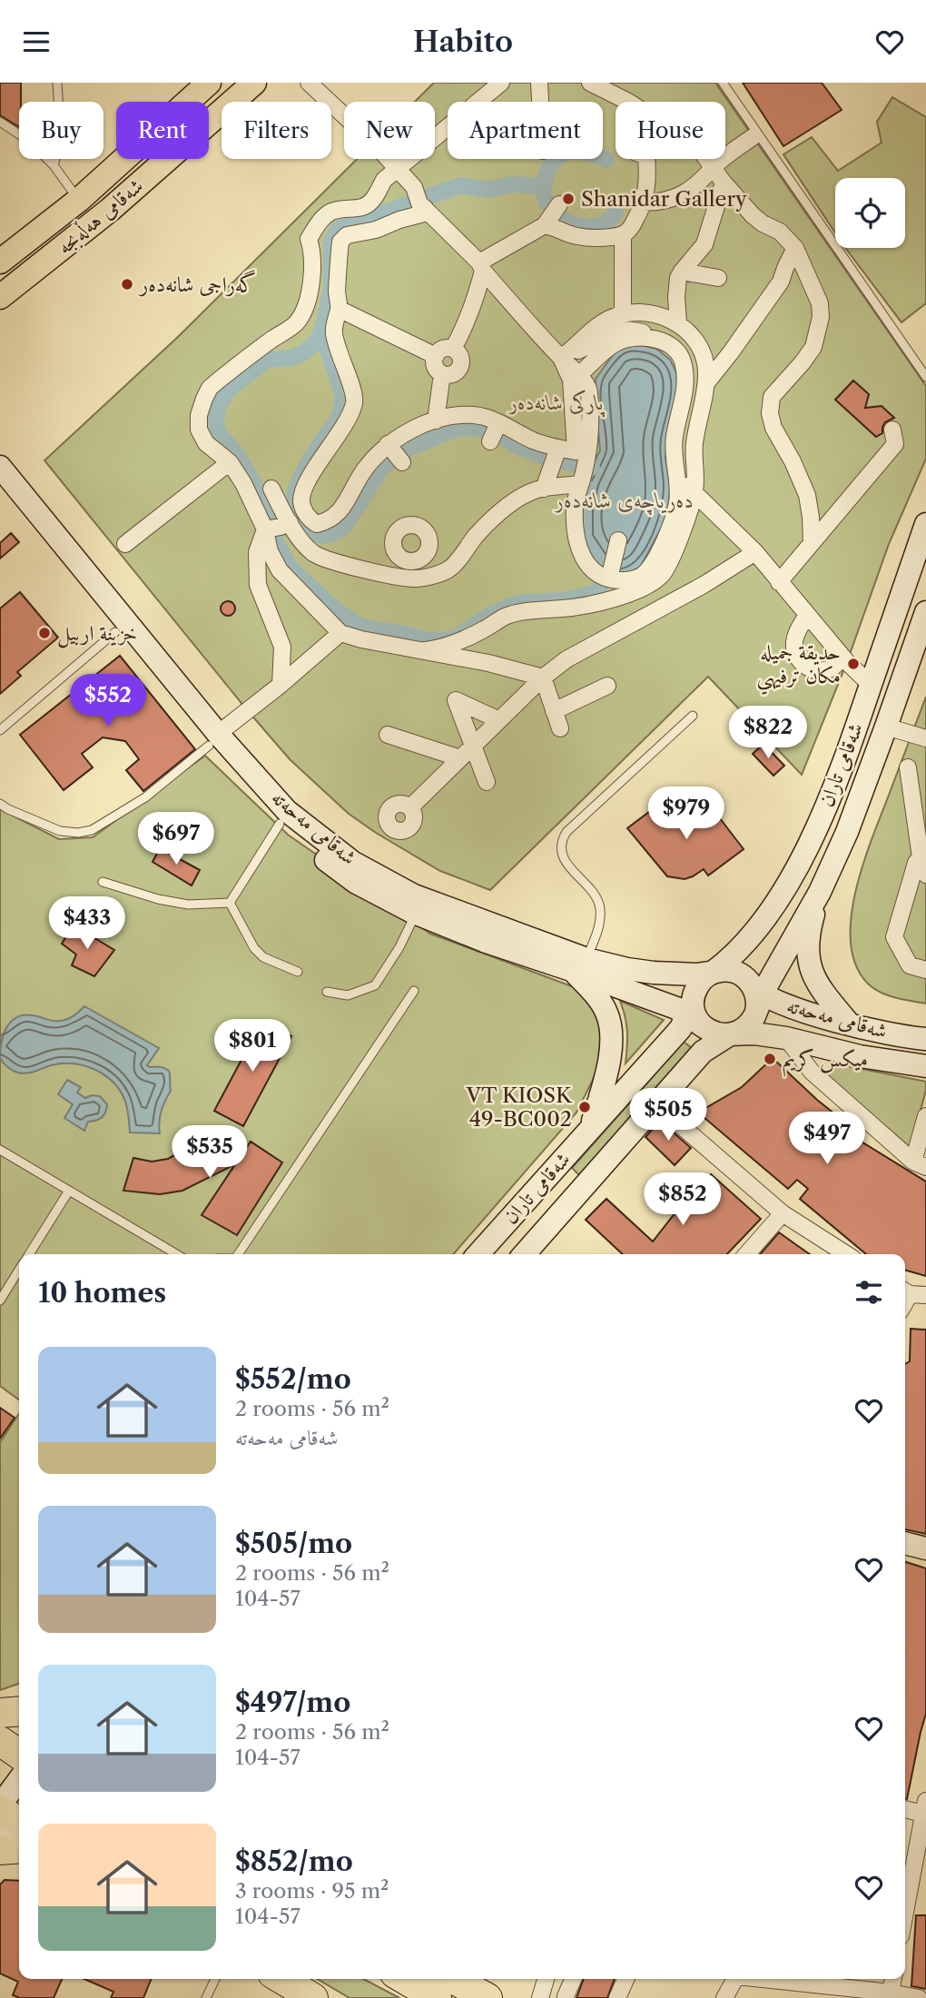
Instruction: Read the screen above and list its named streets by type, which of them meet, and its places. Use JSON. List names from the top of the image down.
{
  "streets": {
    "main road": ["شەقامی هەڵەبجە", "شەقامی تاران", "شەقامی مەحەتە"]
  },
  "crossings": [
    ["شەقامی تاران", "شەقامی مەحەتە"]
  ],
  "water": ["دەریاچەی شانەدەر"],
  "parks": ["پارکی شانەدەر"],
  "places": [
    "Shanidar Gallery",
    "گەراجی شانەدەر",
    "خزينة اربيل",
    "حديقة جميله مكان ترفيهي",
    "ميكس كريم",
    "VT KIOSK 49-BC002"
  ],
  "page": {
    "header": "Habito",
    "chip": [
      "Buy",
      "Rent",
      "Filters",
      "New",
      "Apartment",
      "House"
    ],
    "price": [
      "$552",
      "$822",
      "$979",
      "$697",
      "$433",
      "$801",
      "$505",
      "$497",
      "$535",
      "$852"
    ],
    "heading": "10 homes",
    "list": [
      {
        "name": "$552/mo",
        "note": "2 rooms · 56 m² · شەقامی مەحەتە"
      },
      {
        "name": "$505/mo",
        "note": "2 rooms · 56 m² · 104-57"
      },
      {
        "name": "$497/mo",
        "note": "2 rooms · 56 m² · 104-57"
      },
      {
        "name": "$852/mo",
        "note": "3 rooms · 95 m² · 104-57"
      }
    ]
  }
}
